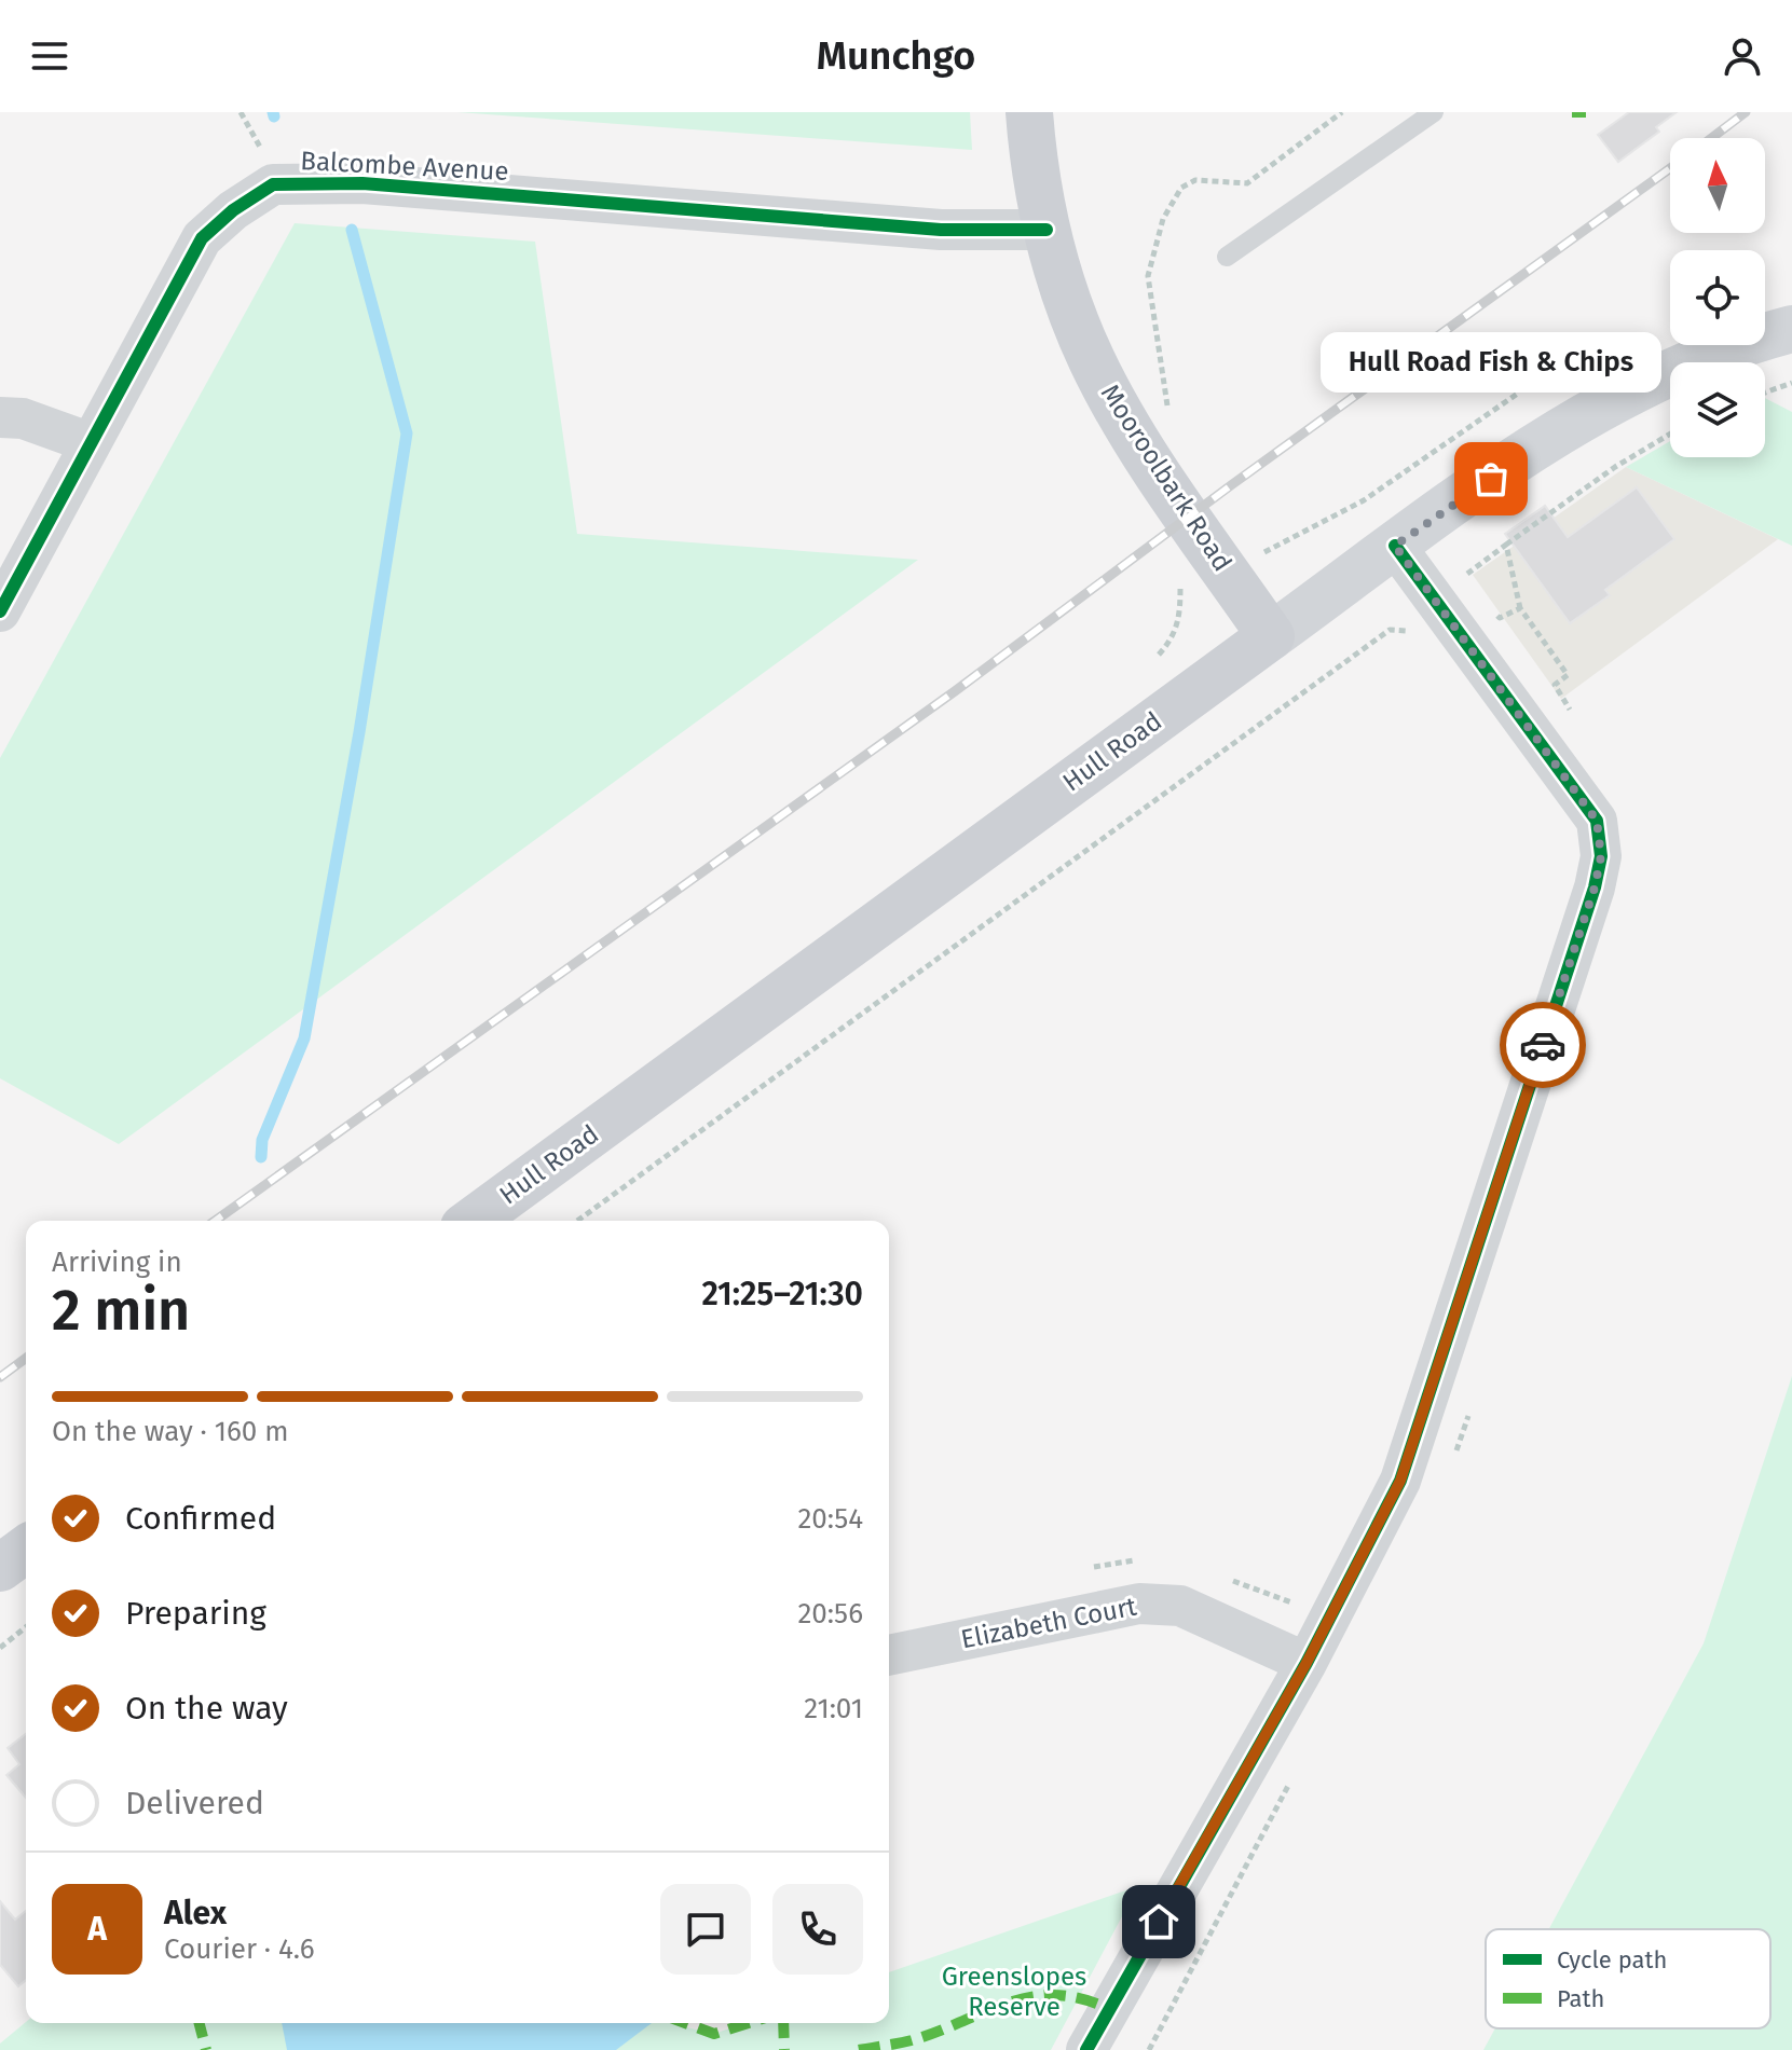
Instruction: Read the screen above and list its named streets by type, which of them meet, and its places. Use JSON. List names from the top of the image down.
{
  "streets": {
    "main road": ["Mooroolbark Road", "Hull Road"],
    "street": ["Balcombe Avenue", "Elizabeth Court"]
  },
  "crossings": [
    ["Balcombe Avenue", "Mooroolbark Road"],
    ["Mooroolbark Road", "Hull Road"]
  ],
  "parks": ["Greenslopes Reserve"],
  "places": ["Hull Road Fish & Chips"],
  "legend": ["Cycle path", "Path"],
  "north": "top",
  "page": {
    "header": "Munchgo",
    "bubble": "Hull Road Fish & Chips",
    "heading": ["2 min", "Arriving in", "21:25–21:30"],
    "panel": ["Alex", "Courier · 4.6"],
    "bar": "On the way · 160 m",
    "list": [
      ["Confirmed", "20:54"],
      ["Preparing", "20:56"],
      ["On the way", "21:01"],
      "Delivered"
    ],
    "round": "A"
  }
}
